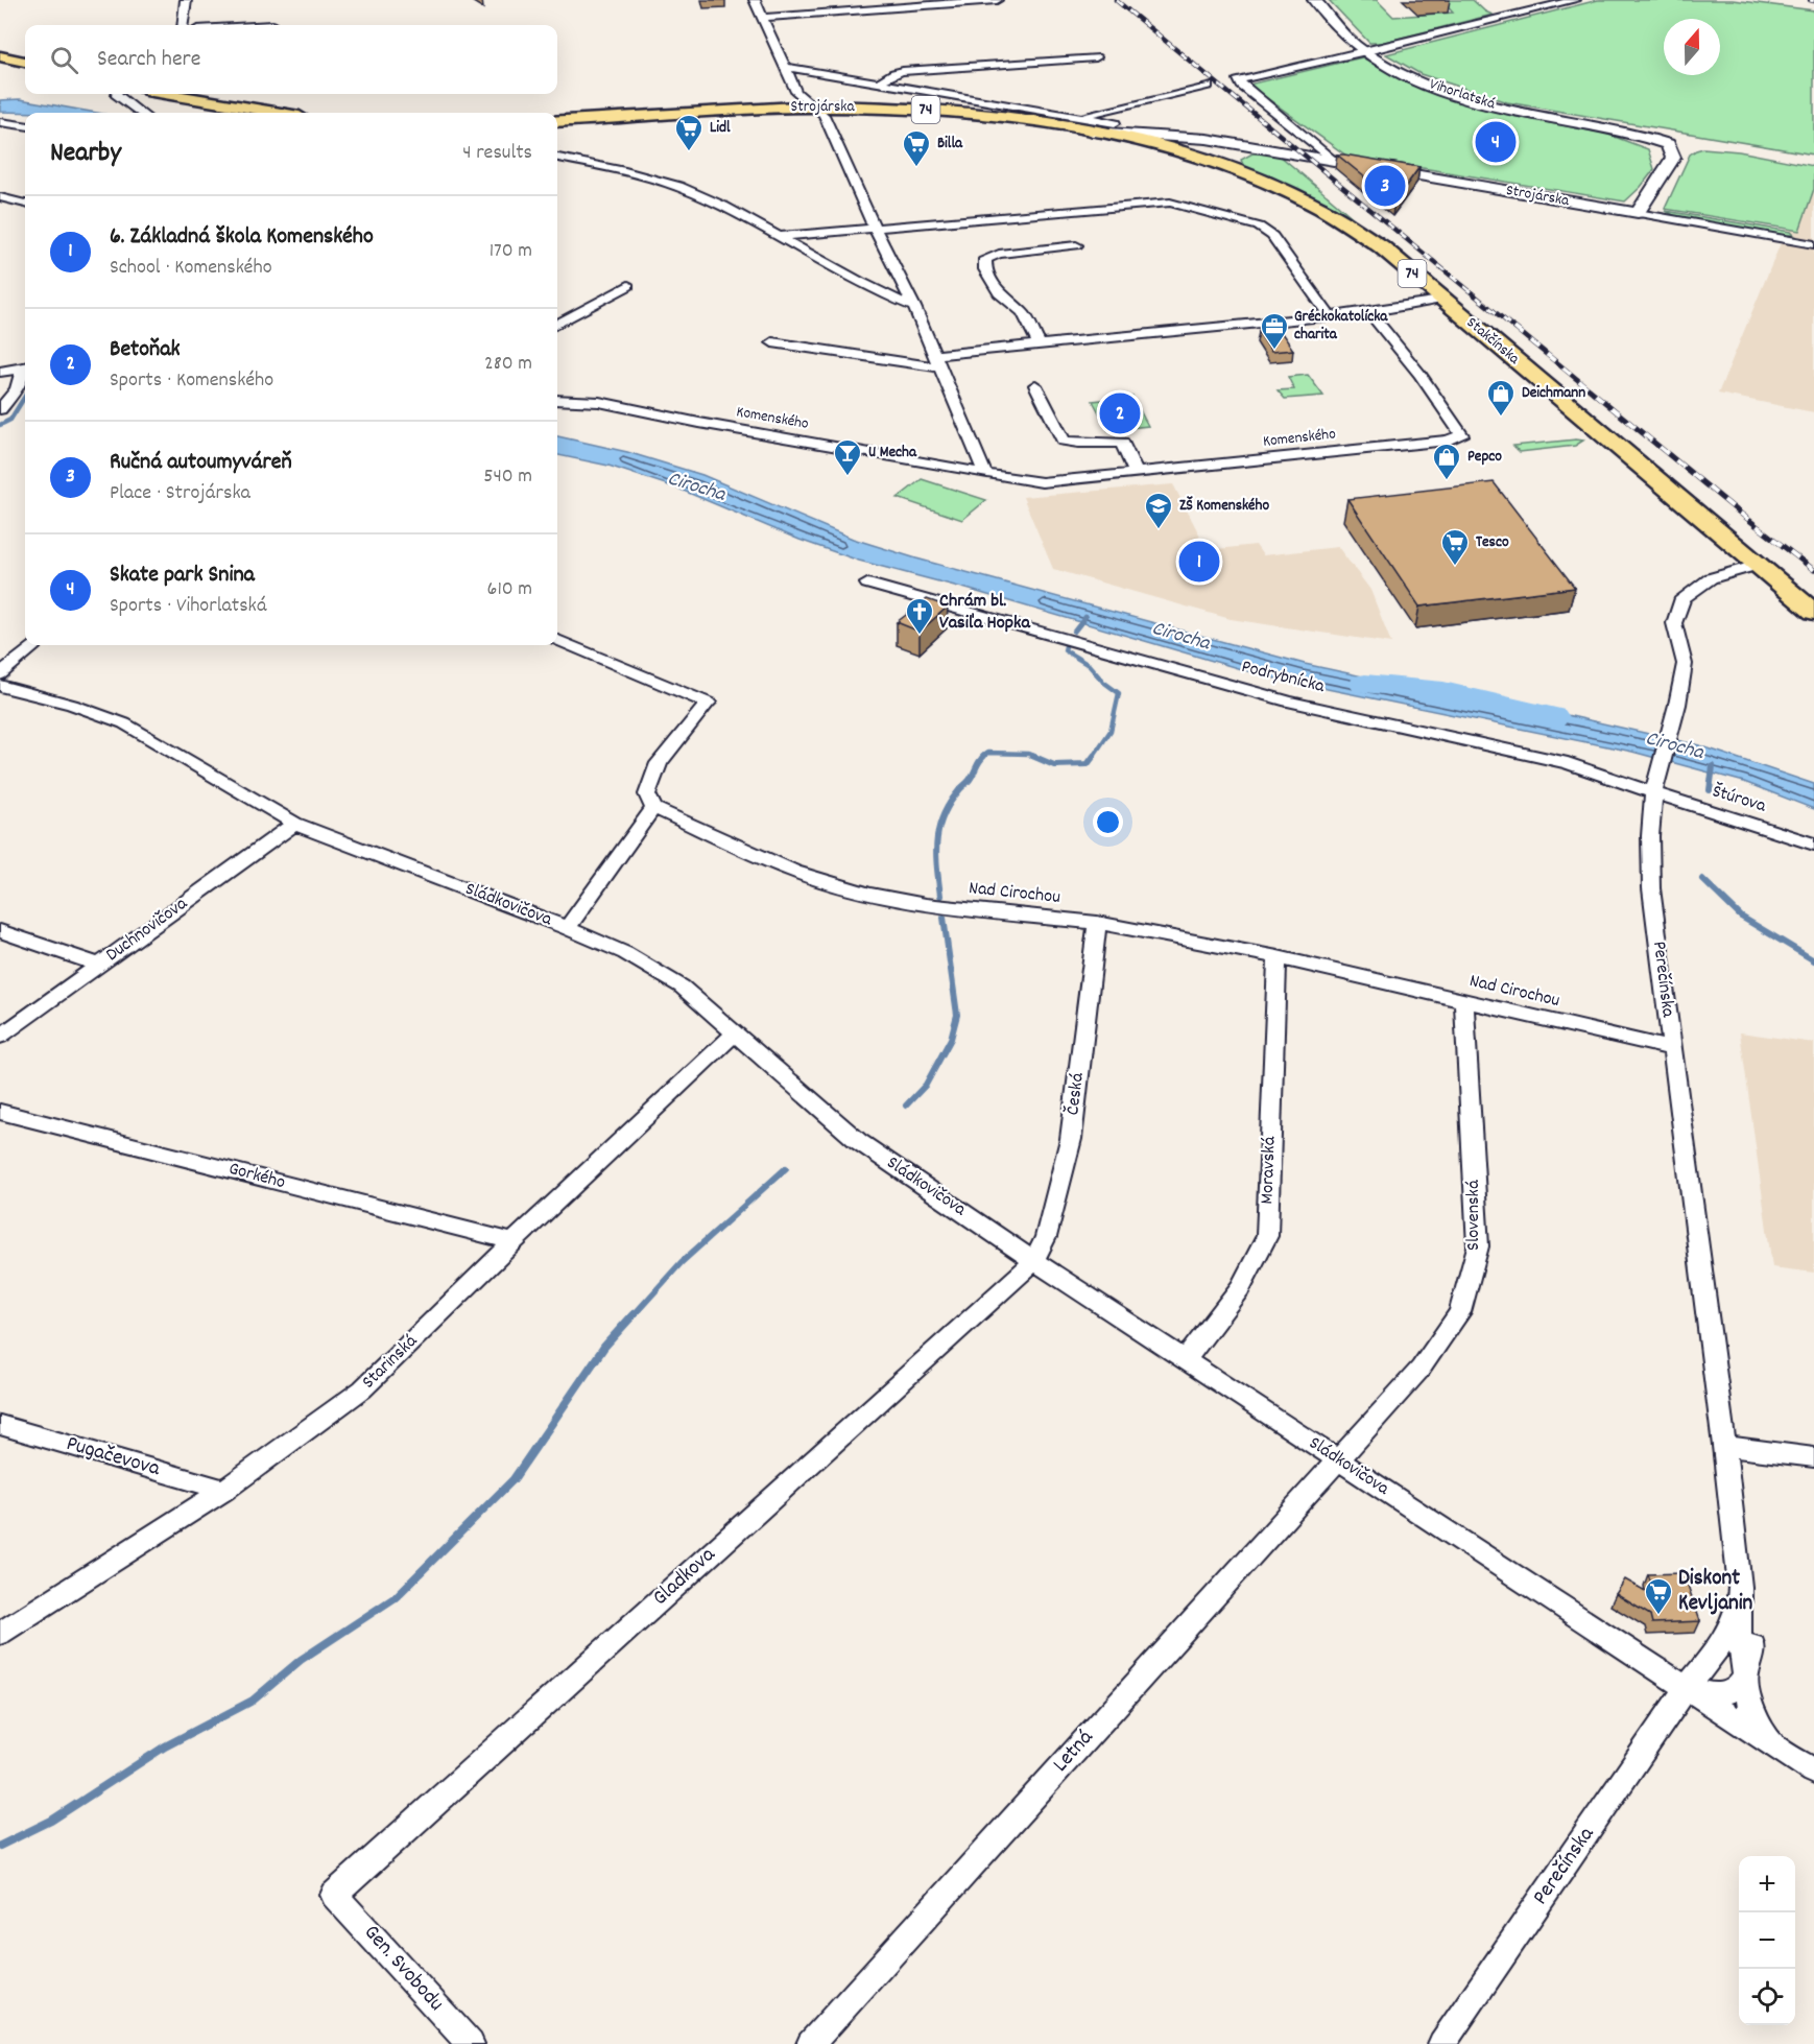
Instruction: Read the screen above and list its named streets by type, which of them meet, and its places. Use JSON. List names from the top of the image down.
{
  "streets": {
    "main road": [
      "Vihorlatská",
      "Strojárska",
      "74",
      "Stakčínska"
    ],
    "street": [
      "Komenského",
      "Podrybnícka",
      "Štúrova",
      "Nad Cirochou",
      "Sládkovičova",
      "Duchnovičova",
      "Perečínska",
      "Česká",
      "Moravská",
      "Gorkého",
      "Slovenská",
      "Starinská",
      "Pugačevova",
      "Gladkova",
      "Letná",
      "Gen. Svobodu"
    ]
  },
  "crossings": [
    ["Vihorlatská", "Strojárska"],
    ["Strojárska", "Stakčínska"],
    ["Stakčínska", "Perečínska"],
    ["Podrybnícka", "Štúrova"],
    ["Podrybnícka", "Perečínska"],
    ["Štúrova", "Perečínska"],
    ["Nad Cirochou", "Perečínska"],
    ["Nad Cirochou", "Česká"],
    ["Nad Cirochou", "Moravská"],
    ["Nad Cirochou", "Slovenská"],
    ["Sládkovičova", "Duchnovičova"],
    ["Sládkovičova", "Perečínska"],
    ["Sládkovičova", "Česká"],
    ["Sládkovičova", "Moravská"],
    ["Sládkovičova", "Slovenská"],
    ["Sládkovičova", "Starinská"],
    ["Sládkovičova", "Gladkova"],
    ["Sládkovičova", "Letná"],
    ["Česká", "Gladkova"],
    ["Gorkého", "Starinská"],
    ["Slovenská", "Letná"],
    ["Starinská", "Pugačevova"],
    ["Gladkova", "Gen. Svobodu"]
  ],
  "water": ["Cirocha"],
  "places": {
    "supermarket": [
      "Lidl",
      "Billa",
      "Tesco",
      "Diskont Kevljanin"
    ],
    "office": ["Gréckokatolícka charita"],
    "shop": ["Deichmann", "Pepco"],
    "bar": ["U Mecha"],
    "school or university": ["ZŠ Komenského"],
    "church": ["Chrám bl. Vasiľa Hopka"]
  },
  "north": "top",
  "page": {
    "search": "Search here",
    "heading": ["Nearby", "4 results"],
    "pins": [
      "4",
      "3",
      "2",
      "1"
    ],
    "list": [
      {
        "mark": "1",
        "name": "6. Základná škola Komenského",
        "note": "School · Komenského",
        "value": "170 m"
      },
      {
        "mark": "2",
        "name": "Betoňak",
        "note": "Sports · Komenského",
        "value": "280 m"
      },
      {
        "mark": "3",
        "name": "Ručná autoumyváreň",
        "note": "Place · Strojárska",
        "value": "540 m"
      },
      {
        "mark": "4",
        "name": "Skate park Snina",
        "note": "Sports · Vihorlatská",
        "value": "610 m"
      }
    ],
    "map_buttons": ["+", "−"]
  }
}
